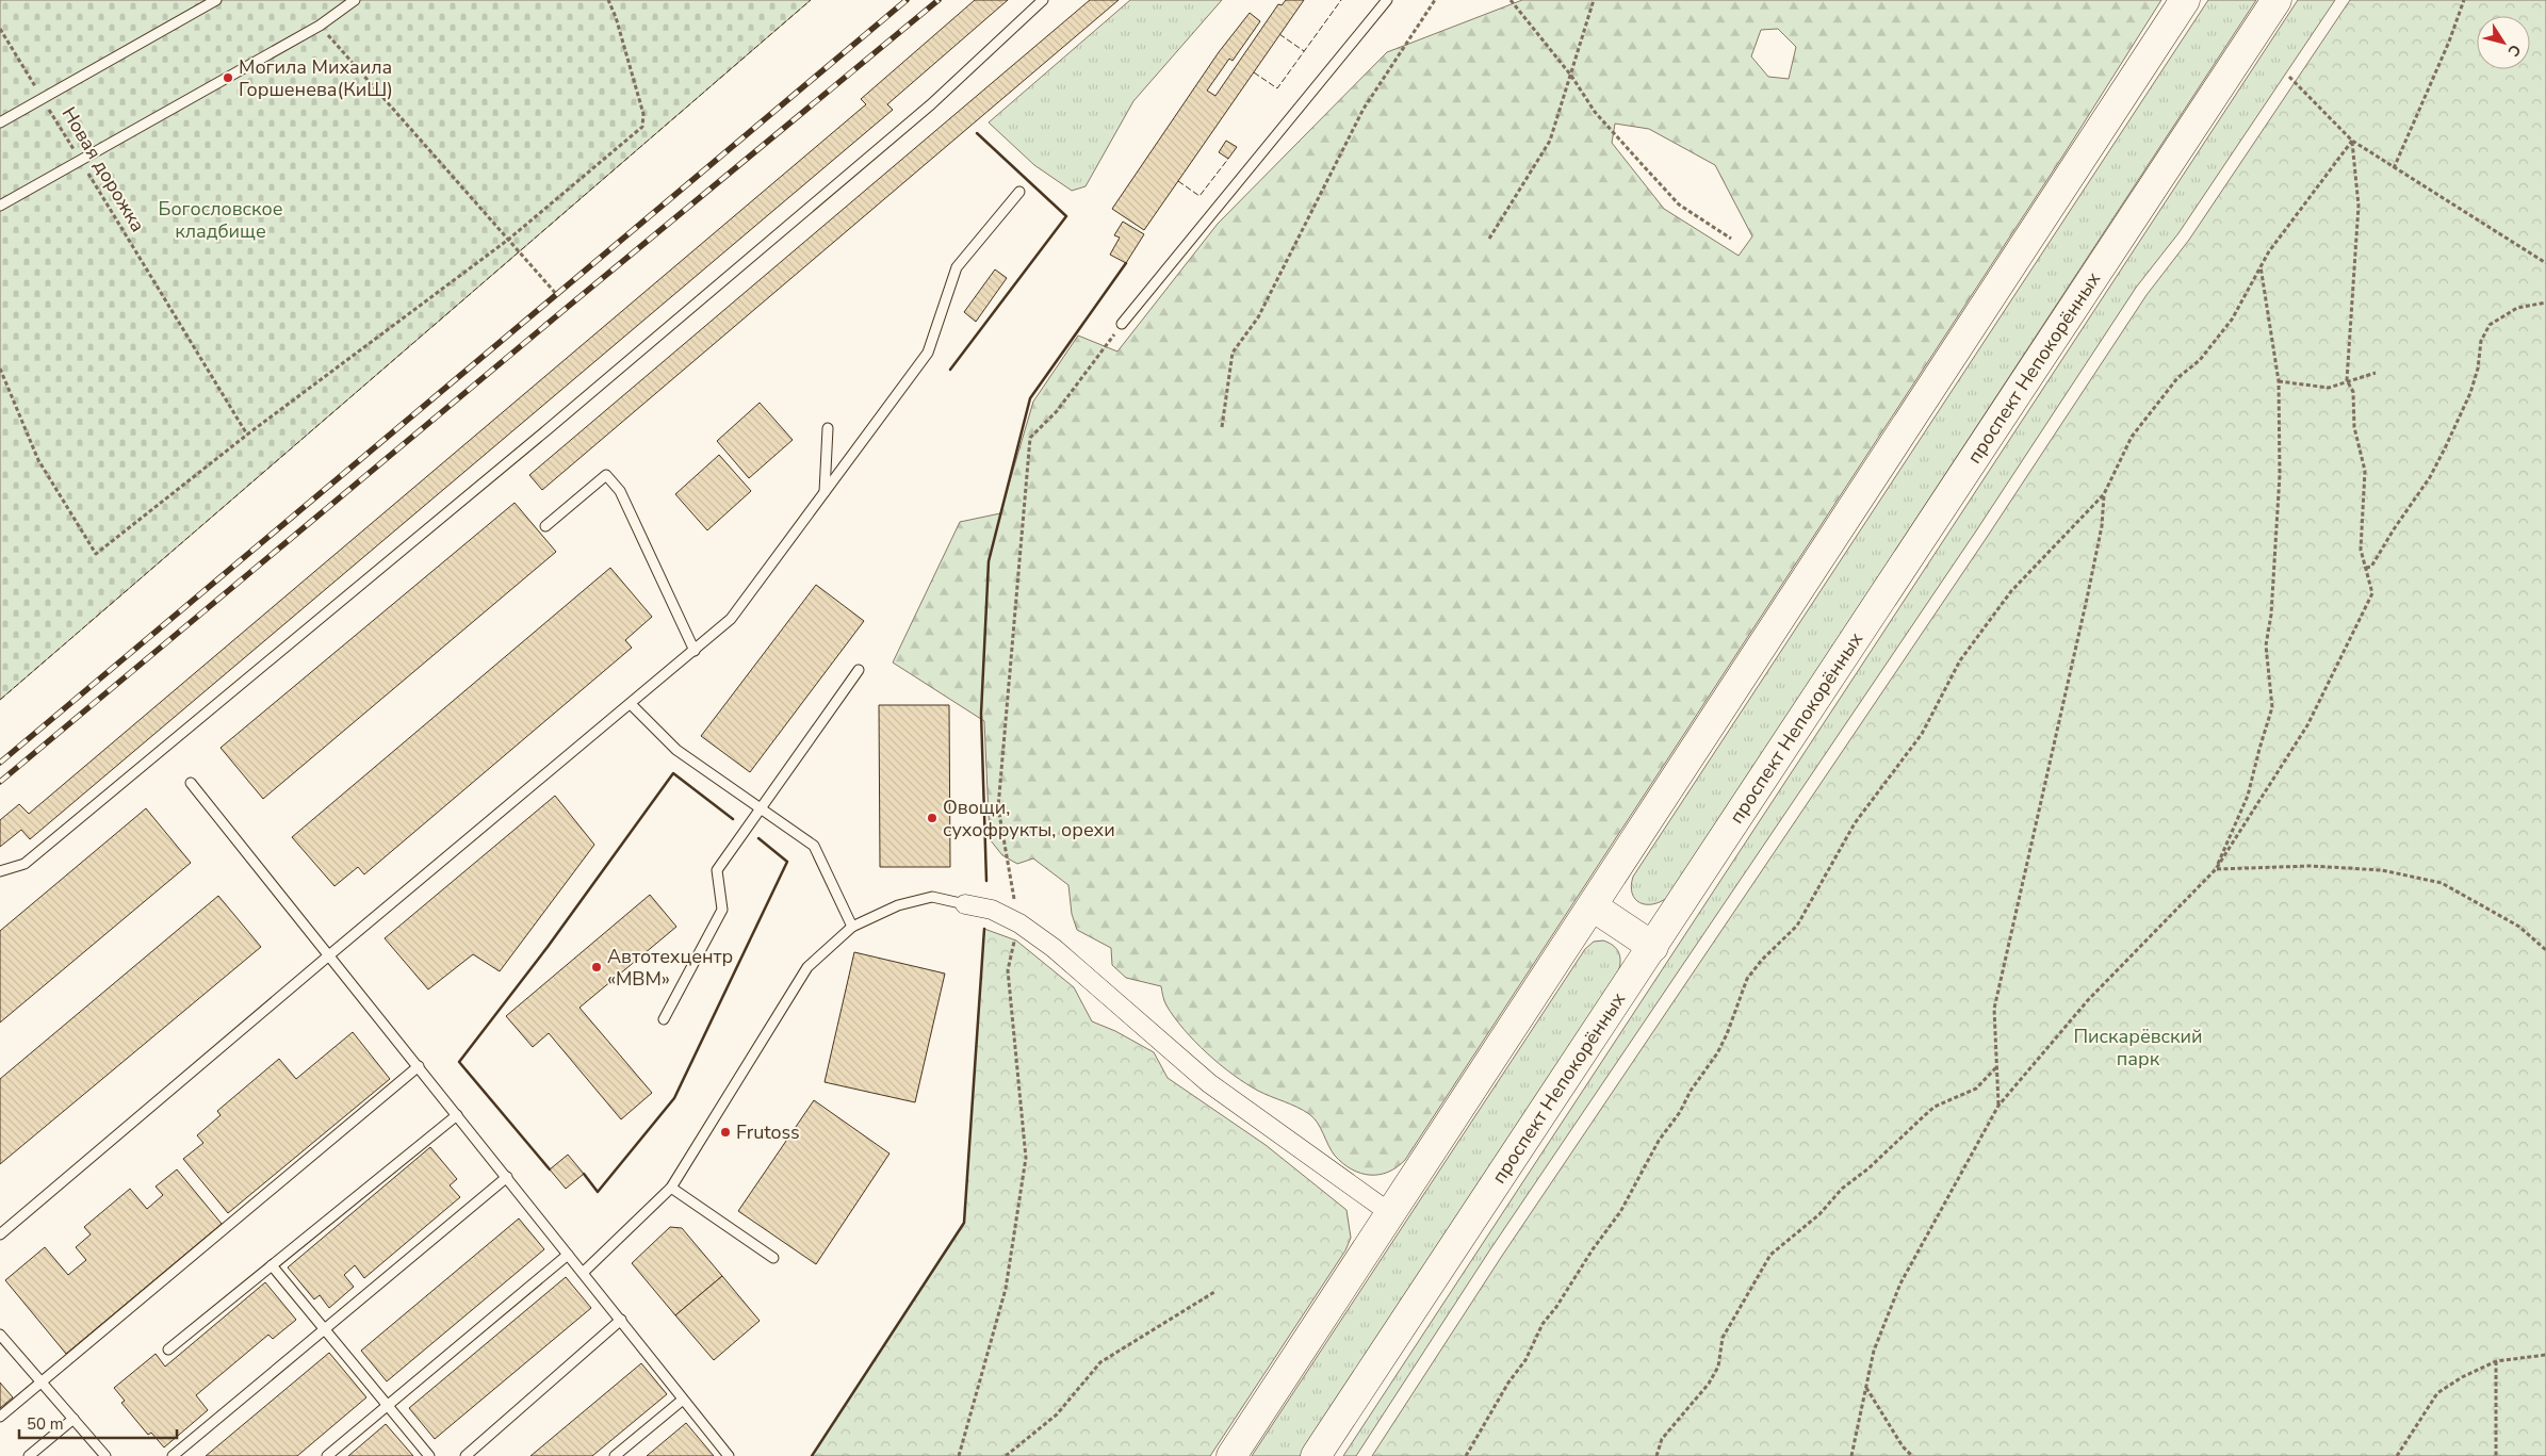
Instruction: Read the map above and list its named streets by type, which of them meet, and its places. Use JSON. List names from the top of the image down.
{
  "streets": {
    "main road": ["проспект Непокорённых"],
    "path": ["Новая дорожка"]
  },
  "parks": ["Богословское кладбище", "Пискарёвский парк"],
  "places": [
    "Могила Михаила Горшенева(КиШ)",
    "Овощи, сухофрукты, орехи",
    "Автотехцентр «МВМ»",
    "Frutoss"
  ],
  "scale_bar": "50 m",
  "north": "bottom right"
}
